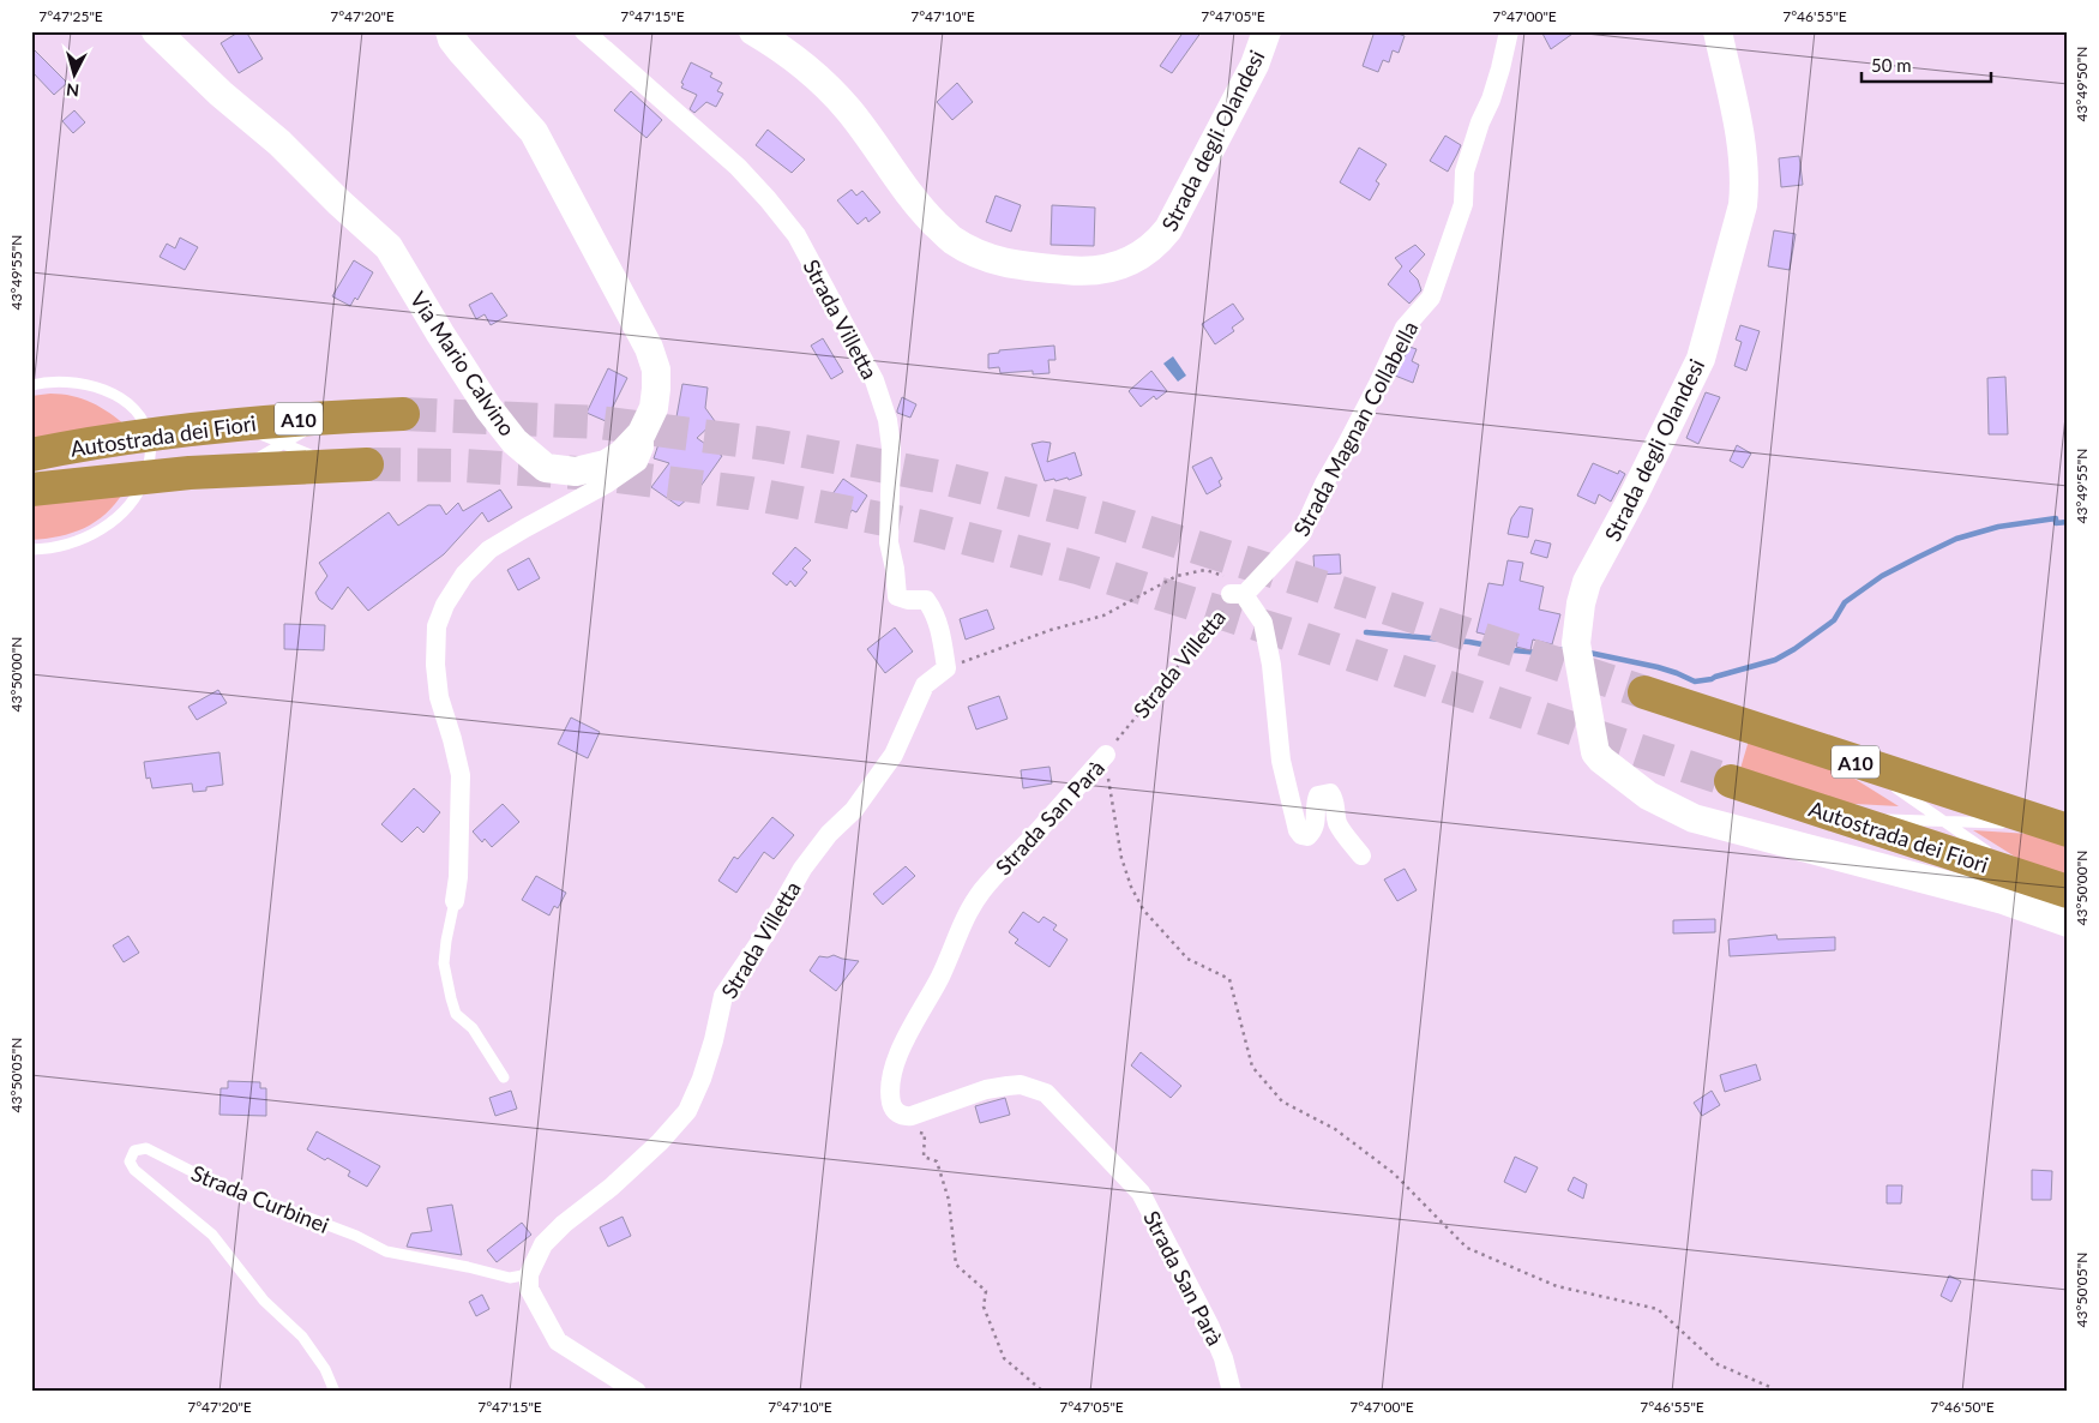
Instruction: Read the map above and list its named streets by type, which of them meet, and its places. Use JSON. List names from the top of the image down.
{
  "streets": {
    "highway": ["A10", "Autostrada dei Fiori"],
    "street": [
      "Strada degli Olandesi",
      "Strada Villetta",
      "Via Mario Calvino",
      "Strada Magnan Collabella",
      "Strada San Parà"
    ],
    "lane": ["Strada Curbinei"]
  },
  "crossings": [
    ["Strada Villetta", "Strada Magnan Collabella"],
    ["Strada Villetta", "Strada San Parà"],
    ["Strada Villetta", "Strada Curbinei"]
  ],
  "scale_bar": "50 m",
  "north": "bottom",
  "coordinates": [
    "7°47'25\"E",
    "7°47'20\"E",
    "7°47'15\"E",
    "7°47'10\"E",
    "7°47'05\"E",
    "7°47'00\"E",
    "7°46'55\"E",
    "43°49'50\"N",
    "43°49'55\"N",
    "43°50'00\"N",
    "43°50'05\"N",
    "7°46'50\"E"
  ]
}
